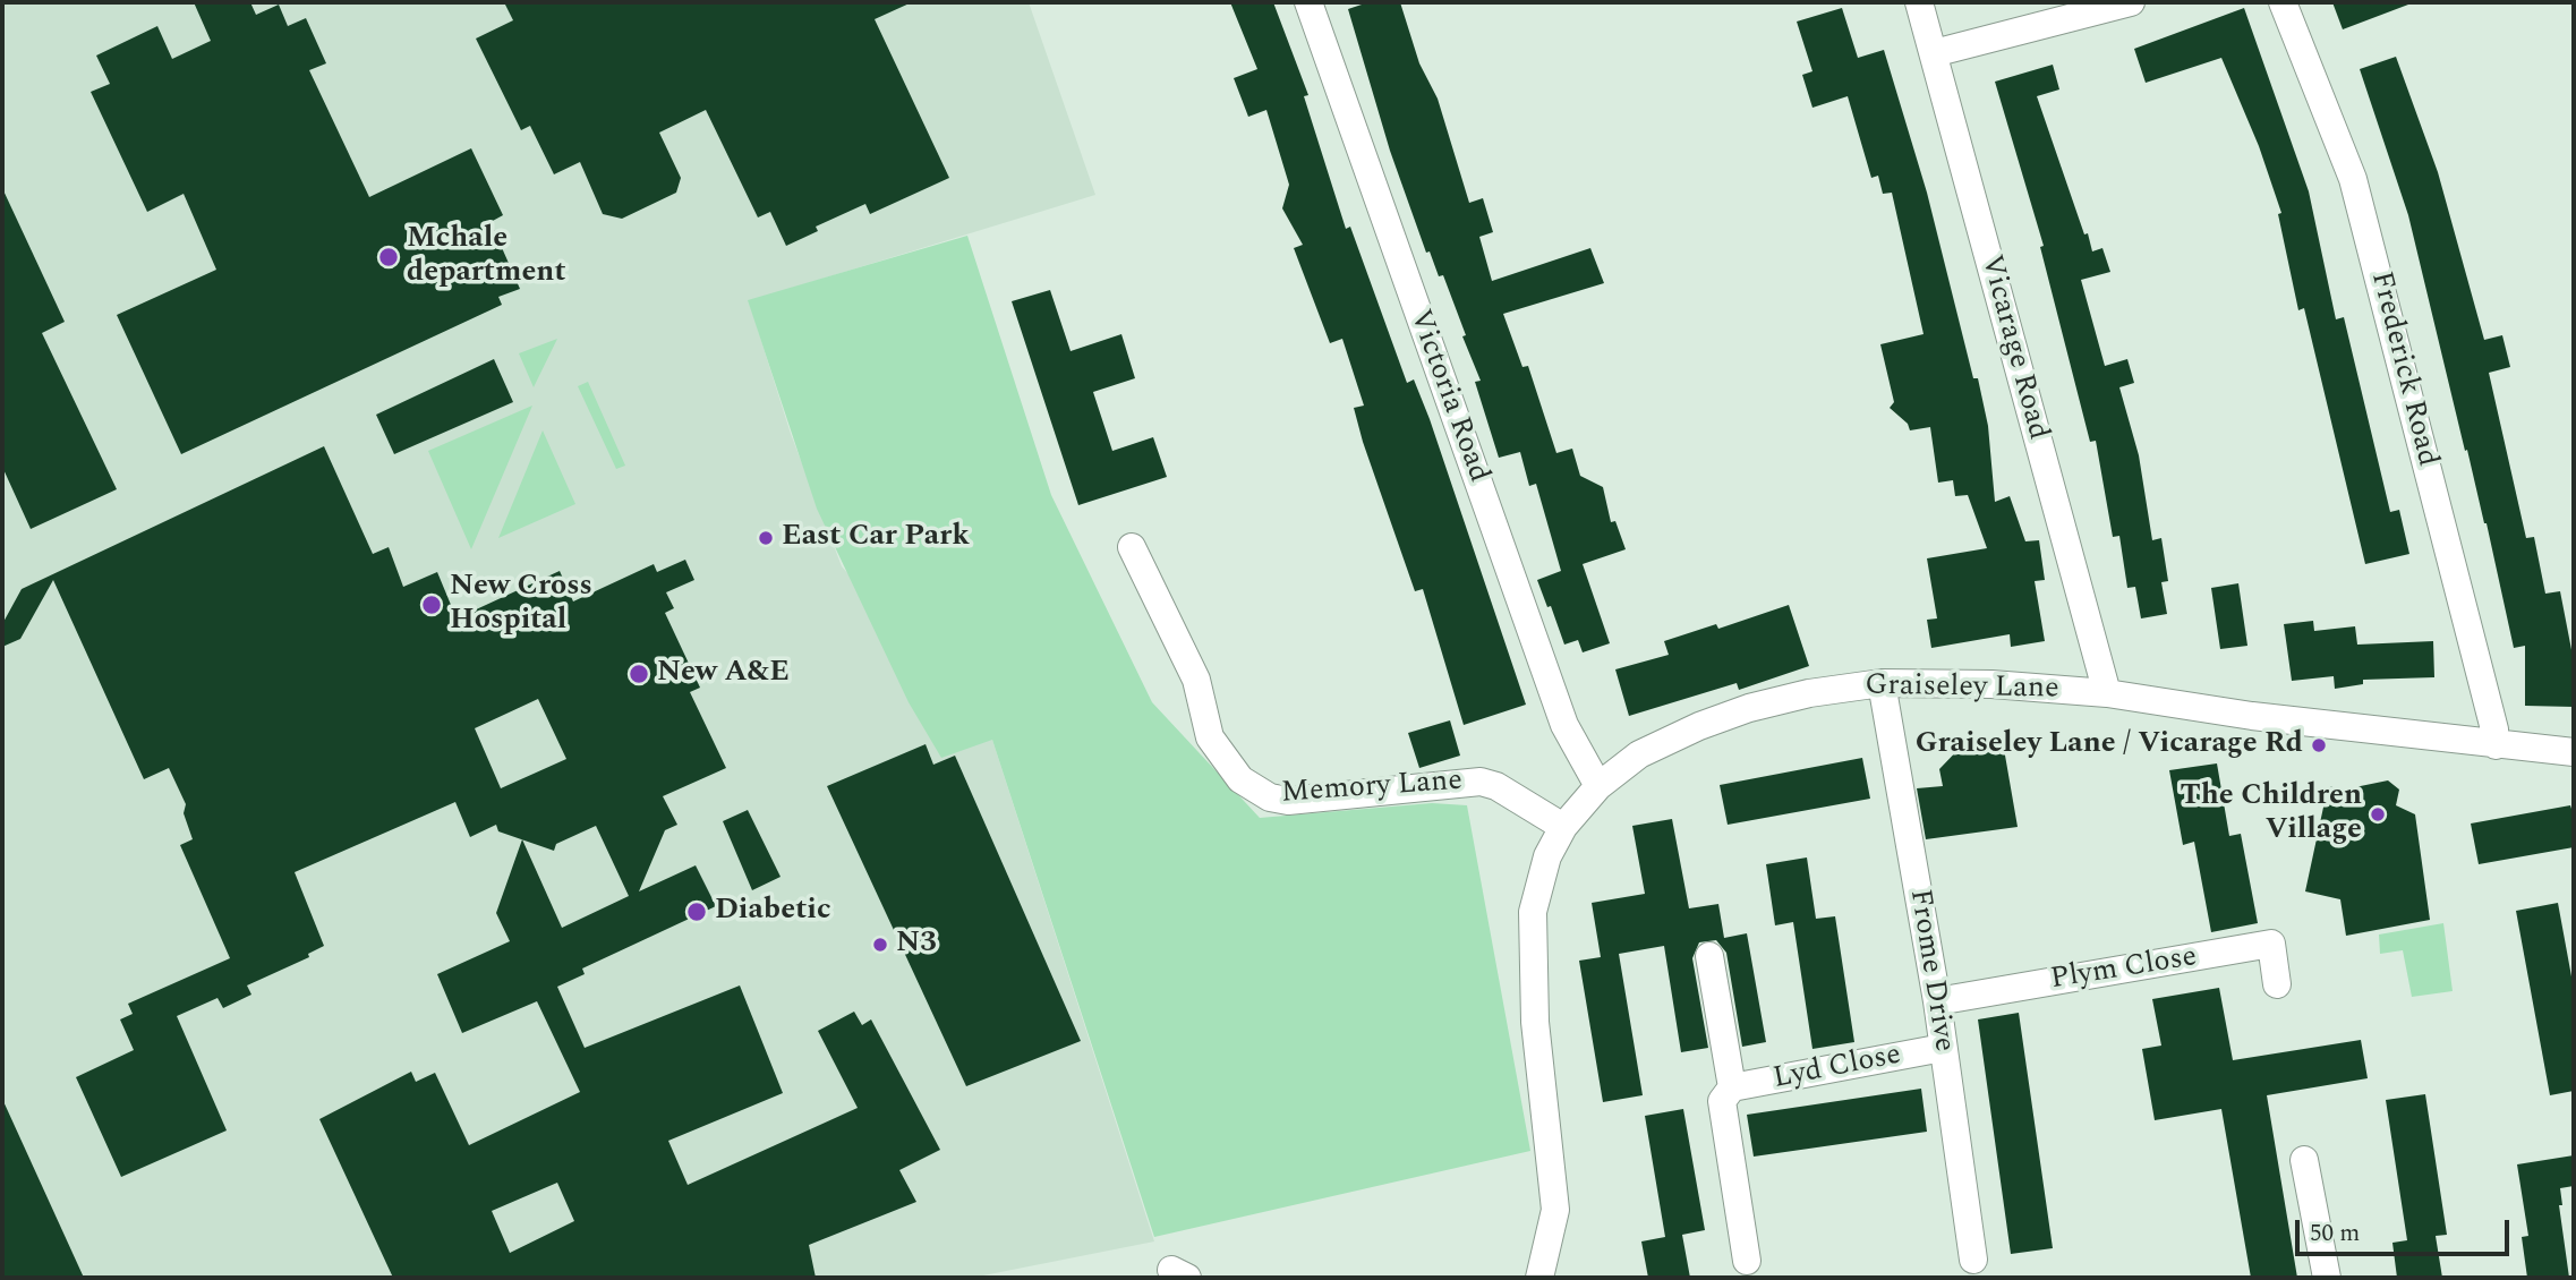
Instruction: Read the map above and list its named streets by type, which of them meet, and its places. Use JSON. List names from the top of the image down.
{
  "streets": {
    "street": [
      "Vicarage Road",
      "Frederick Road",
      "Victoria Road",
      "Graiseley Lane",
      "Memory Lane",
      "Plym Close",
      "Frome Drive",
      "Lyd Close"
    ]
  },
  "crossings": [
    ["Vicarage Road", "Graiseley Lane"],
    ["Frederick Road", "Graiseley Lane"],
    ["Victoria Road", "Graiseley Lane"],
    ["Graiseley Lane", "Memory Lane"],
    ["Graiseley Lane", "Frome Drive"],
    ["Plym Close", "Frome Drive"],
    ["Frome Drive", "Lyd Close"]
  ],
  "places": [
    "Mchale department",
    "East Car Park",
    "New Cross Hospital",
    "New A&E",
    "Graiseley Lane / Vicarage Rd",
    "The Children Village",
    "Diabetic",
    "N3"
  ],
  "scale_bar": "50 m"
}
